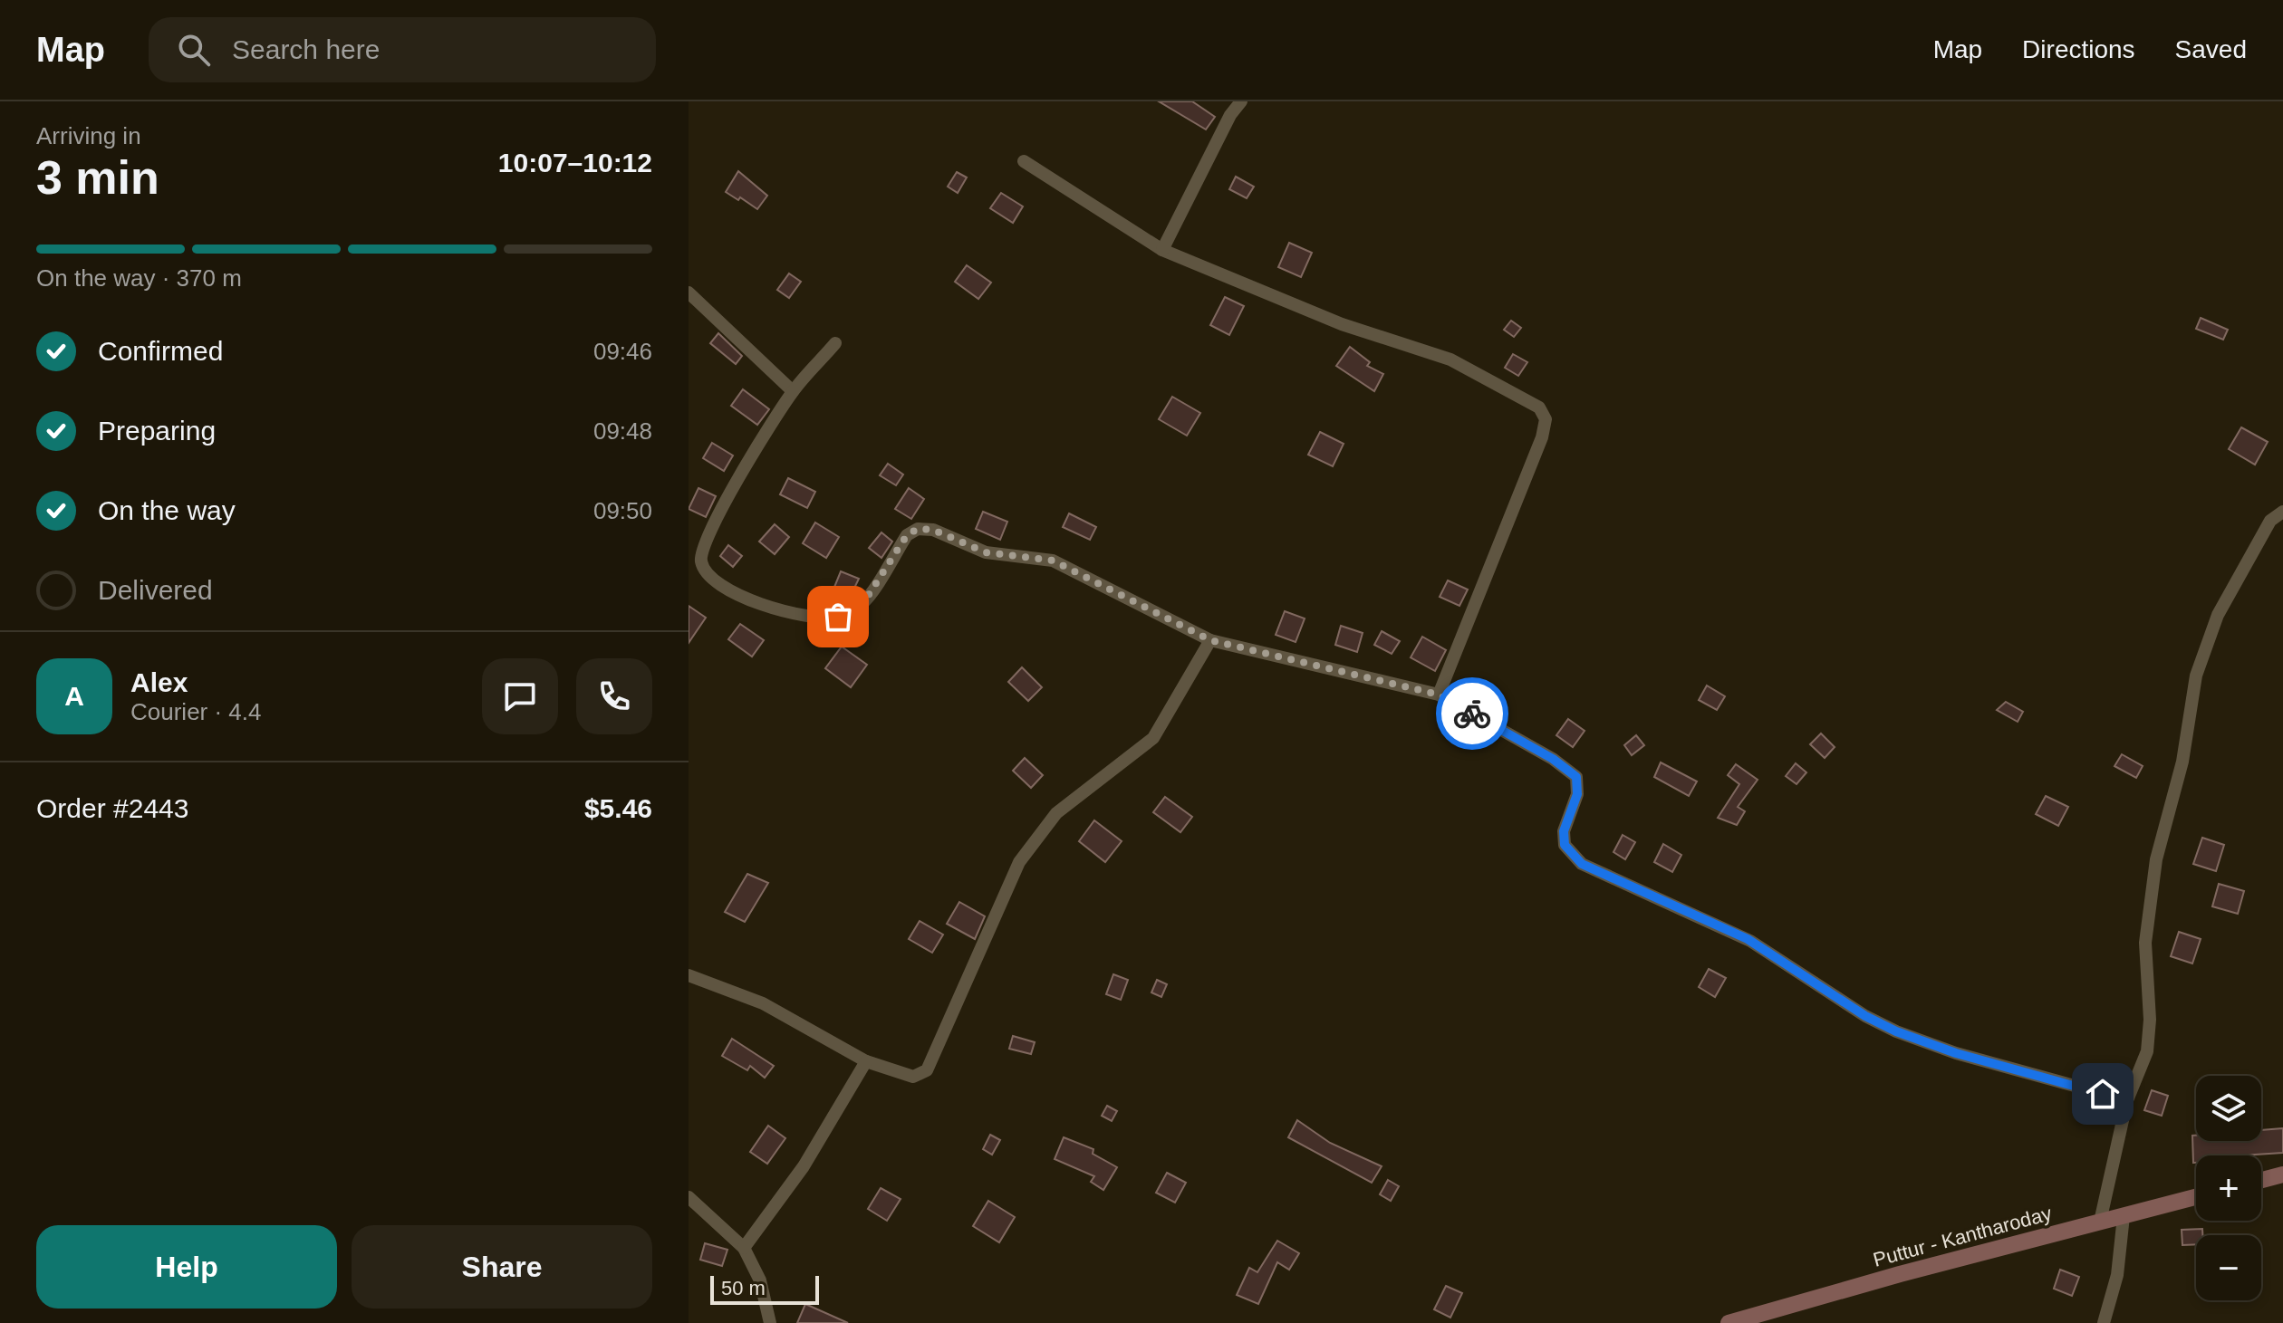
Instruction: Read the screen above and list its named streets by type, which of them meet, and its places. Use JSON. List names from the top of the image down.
{
  "streets": {
    "main road": ["Puttur - Kantharoday"]
  },
  "scale_bar": "50 m",
  "page": {
    "header": "Map",
    "search": "Search here",
    "nav": ["Map", "Directions", "Saved"],
    "heading": ["3 min", "Arriving in", "10:07–10:12"],
    "panel": [
      "Alex",
      "Courier · 4.4",
      "Order #2443",
      "$5.46"
    ],
    "bar": "On the way · 370 m",
    "list": [
      ["Confirmed", "09:46"],
      ["Preparing", "09:48"],
      ["On the way", "09:50"],
      "Delivered"
    ],
    "round": "A",
    "map_buttons": ["+", "−"],
    "buttons": ["Help", "Share"],
    "scale": "50 m"
  }
}
